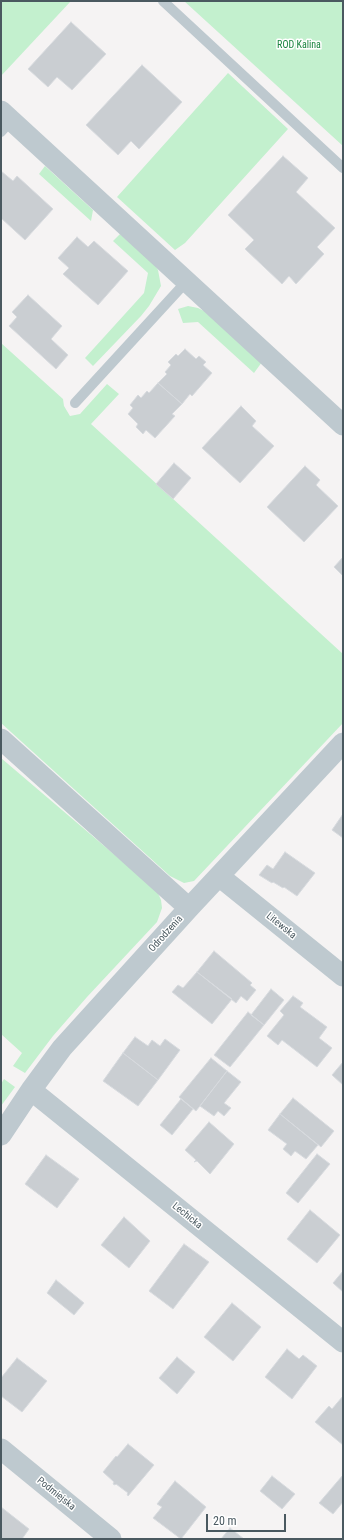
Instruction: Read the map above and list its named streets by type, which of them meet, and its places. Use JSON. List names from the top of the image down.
{
  "streets": {
    "street": [
      "Litewska",
      "Odrodzenia",
      "Lechicka",
      "Podmiejska"
    ]
  },
  "crossings": [
    ["Litewska", "Odrodzenia"],
    ["Odrodzenia", "Lechicka"]
  ],
  "parks": ["ROD Kalina"],
  "scale_bar": "20 m"
}
